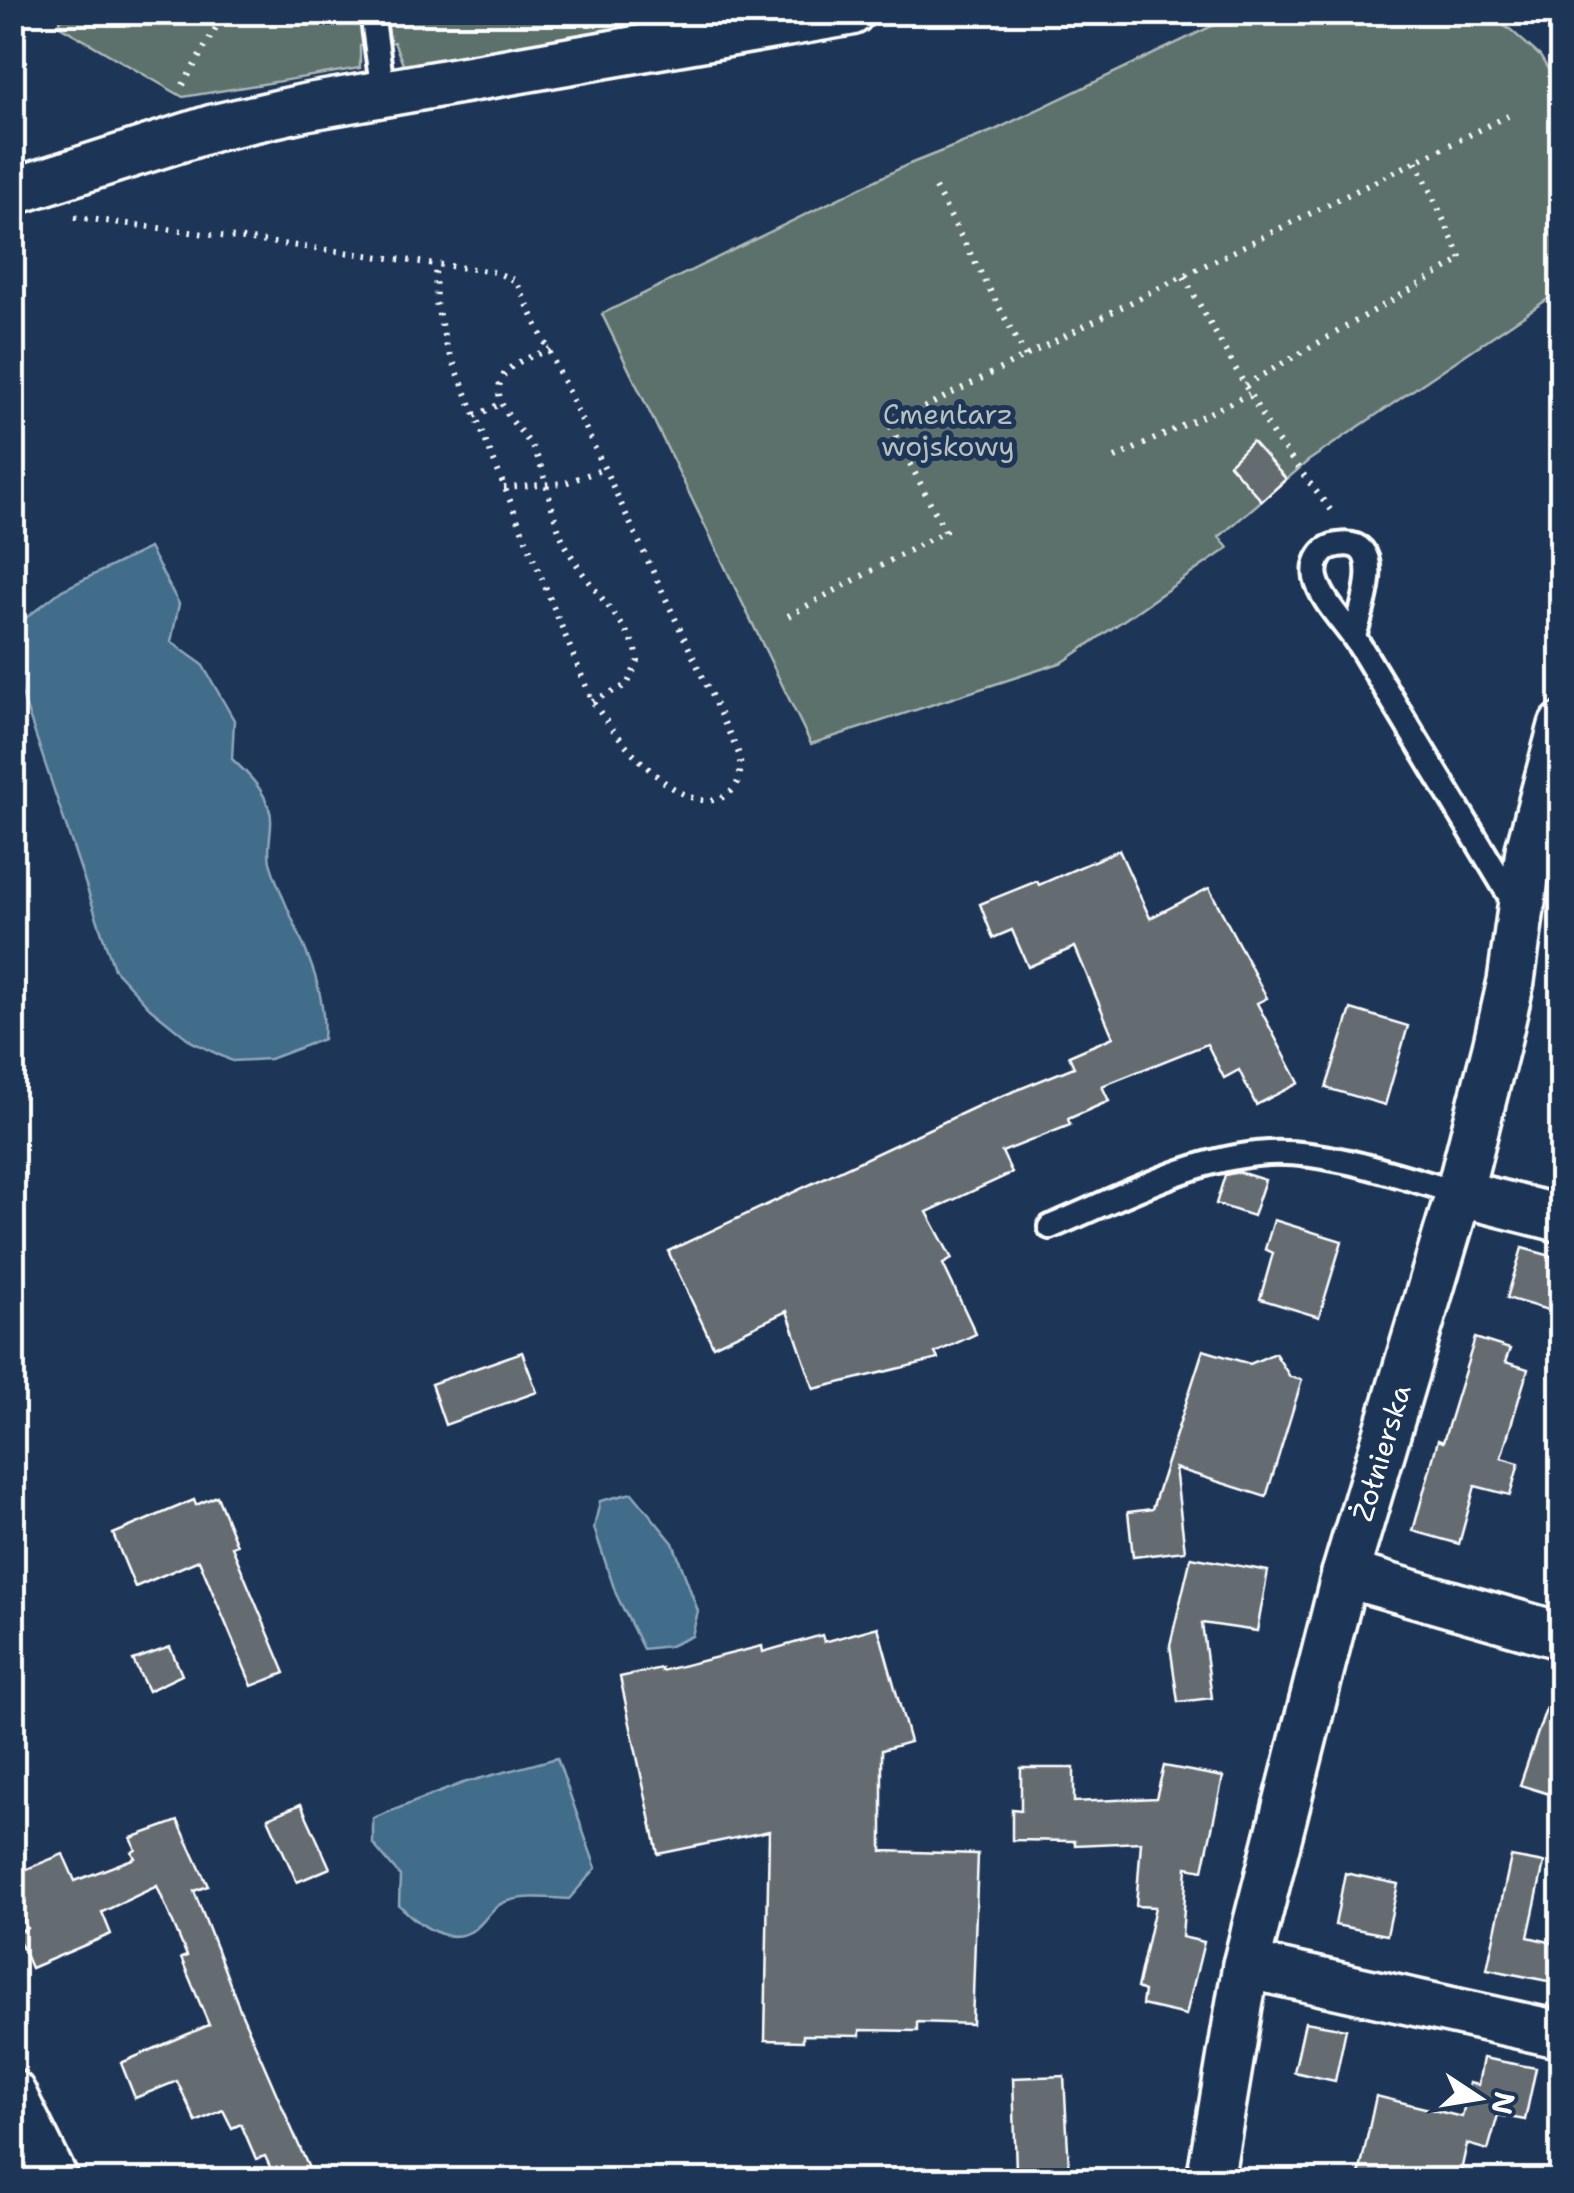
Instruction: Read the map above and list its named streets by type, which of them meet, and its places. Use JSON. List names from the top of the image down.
{
  "streets": {
    "street": ["Żołnierska"]
  },
  "parks": ["Cmentarz wojskowy"],
  "north": "right"
}
